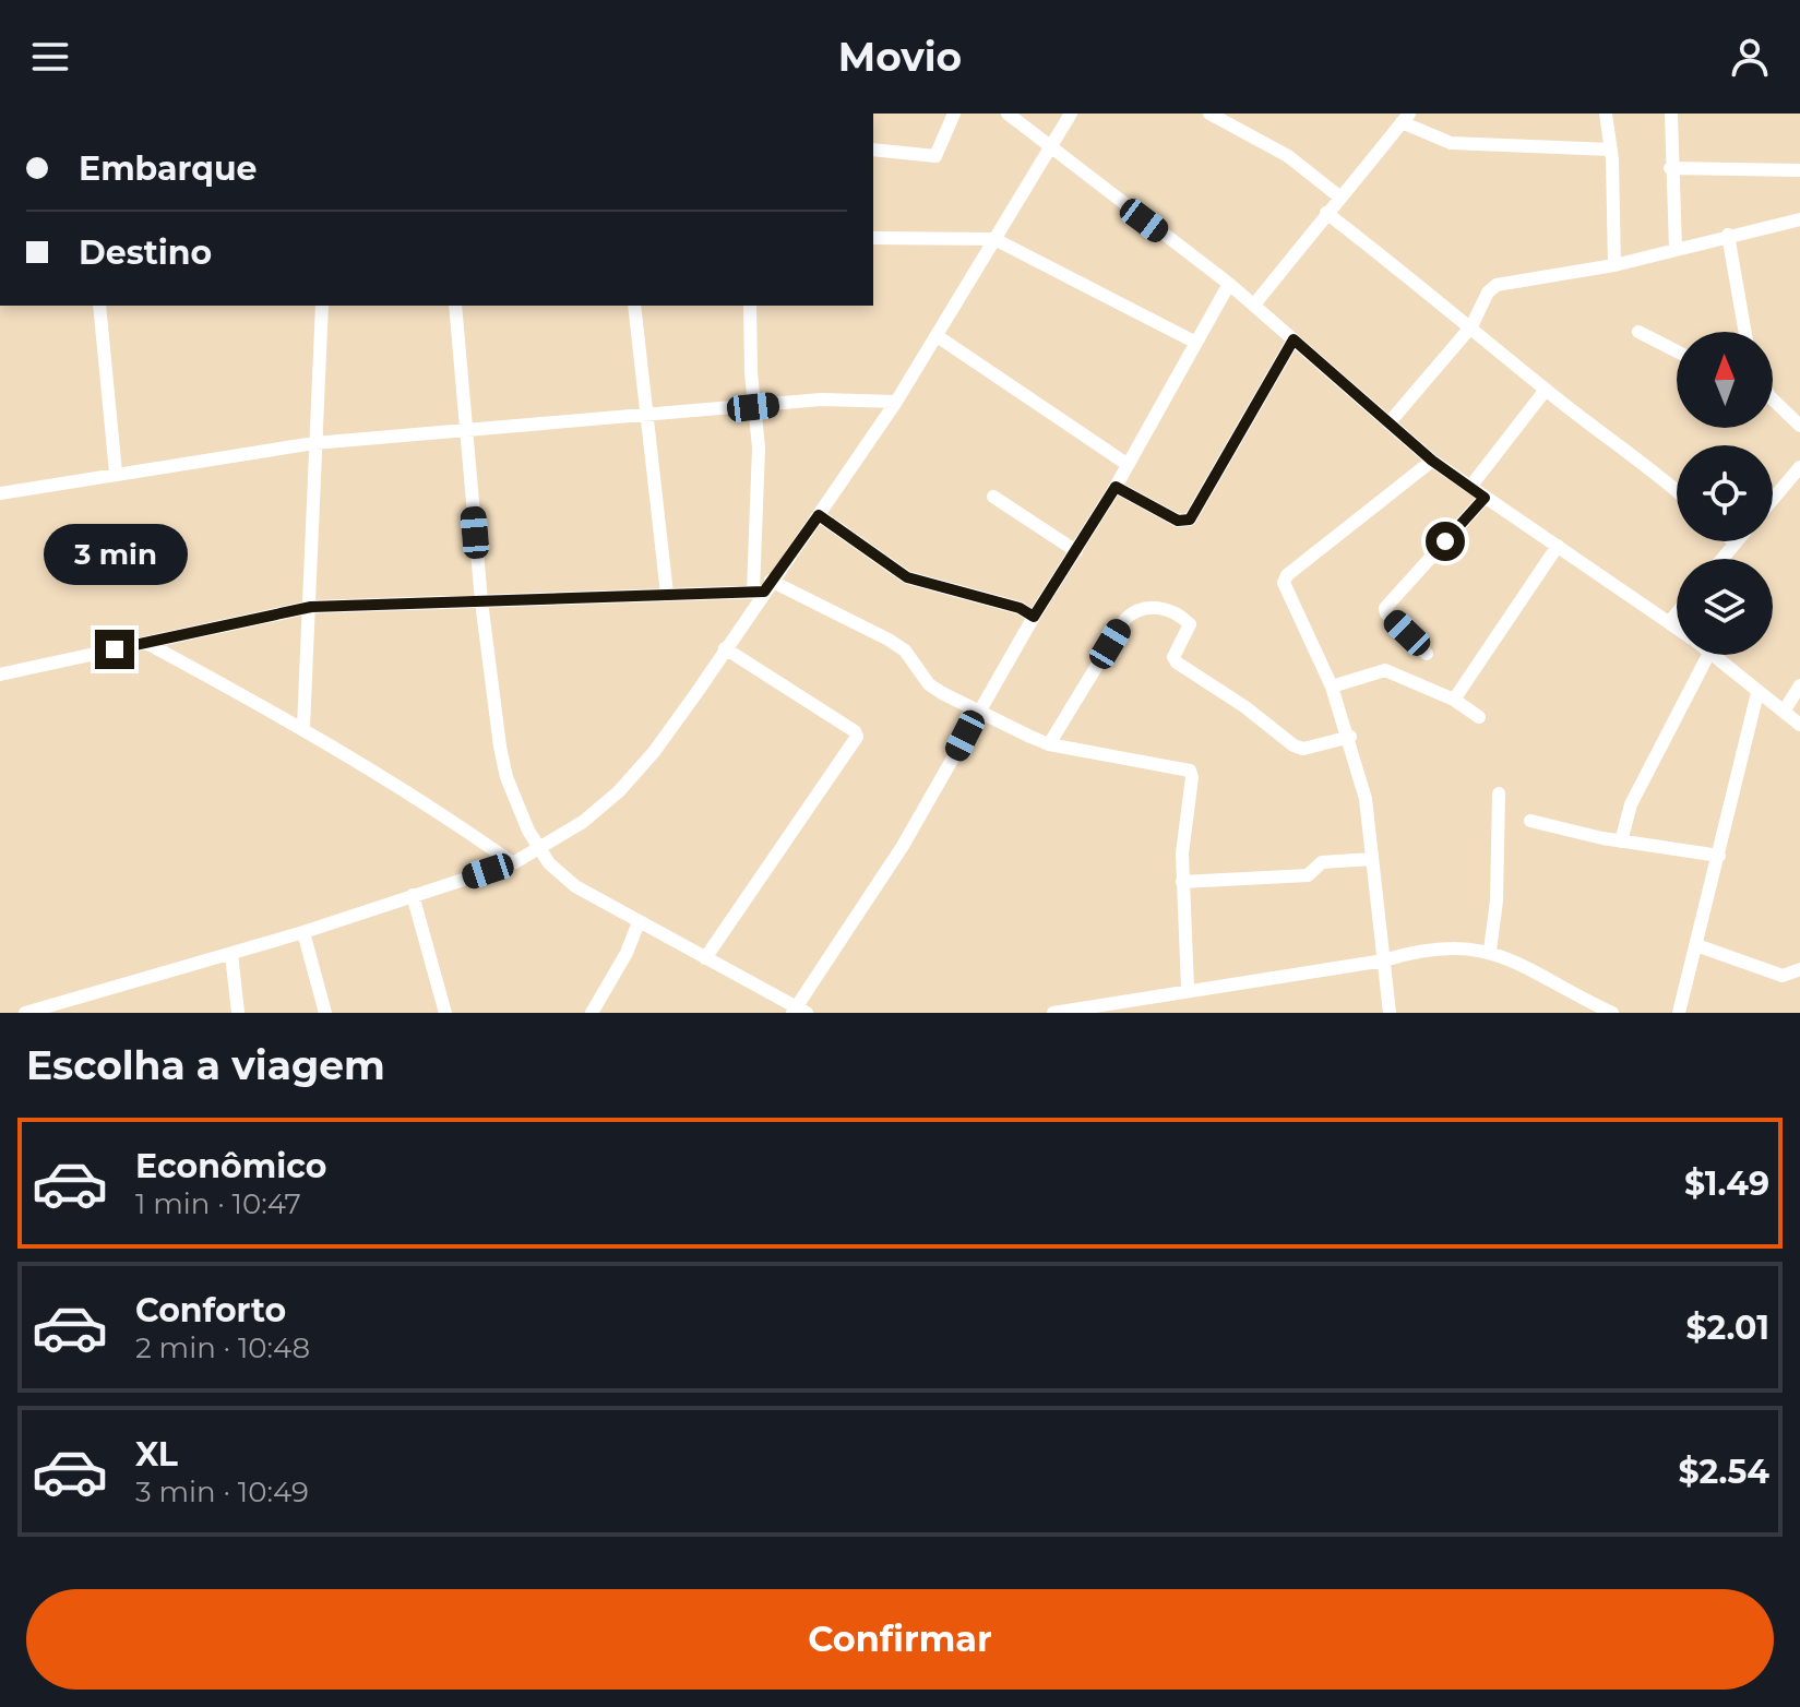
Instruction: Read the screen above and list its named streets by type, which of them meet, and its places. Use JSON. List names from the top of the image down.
{
  "north": "top",
  "page": {
    "header": "Movio",
    "banner": ["Embarque", "Destino"],
    "bubble": "3 min",
    "heading": "Escolha a viagem",
    "list": [
      {
        "name": "Econômico",
        "note": "1 min · 10:47",
        "value": "$1.49"
      },
      {
        "name": "Conforto",
        "note": "2 min · 10:48",
        "value": "$2.01"
      },
      {
        "name": "XL",
        "note": "3 min · 10:49",
        "value": "$2.54"
      }
    ],
    "buttons": "Confirmar"
  }
}
